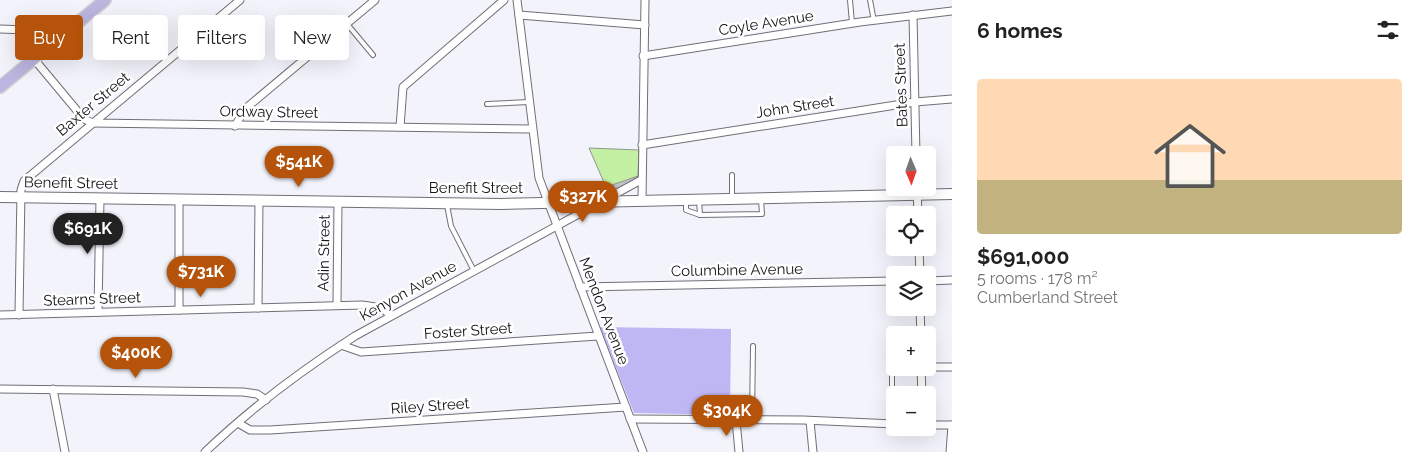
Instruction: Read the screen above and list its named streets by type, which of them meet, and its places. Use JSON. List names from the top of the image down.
{
  "streets": {
    "street": [
      "Coyle Avenue",
      "Bates Street",
      "Baxter Street",
      "John Street",
      "Ordway Street",
      "Benefit Street",
      "Adin Street",
      "Columbine Avenue",
      "Kenyon Avenue",
      "Stearns Street",
      "Mendon Avenue",
      "Foster Street",
      "Riley Street"
    ]
  },
  "crossings": [
    ["Coyle Avenue", "Bates Street"],
    ["Bates Street", "John Street"],
    ["Baxter Street", "Ordway Street"],
    ["Baxter Street", "Benefit Street"],
    ["Ordway Street", "Mendon Avenue"],
    ["Benefit Street", "Adin Street"],
    ["Benefit Street", "Kenyon Avenue"],
    ["Benefit Street", "Mendon Avenue"],
    ["Adin Street", "Stearns Street"],
    ["Columbine Avenue", "Mendon Avenue"],
    ["Kenyon Avenue", "Stearns Street"],
    ["Kenyon Avenue", "Mendon Avenue"],
    ["Kenyon Avenue", "Foster Street"],
    ["Kenyon Avenue", "Riley Street"],
    ["Mendon Avenue", "Foster Street"],
    ["Mendon Avenue", "Riley Street"]
  ],
  "north": "bottom",
  "page": {
    "heading": "6 homes",
    "chip": [
      "Buy",
      "Rent",
      "Filters",
      "New"
    ],
    "list": [
      {
        "name": "$691,000",
        "note": "5 rooms · 178 m² · Cumberland Street"
      }
    ],
    "map_buttons": ["+", "−"],
    "price": [
      "$541K",
      "$327K",
      "$691K",
      "$731K",
      "$400K",
      "$304K"
    ]
  }
}
